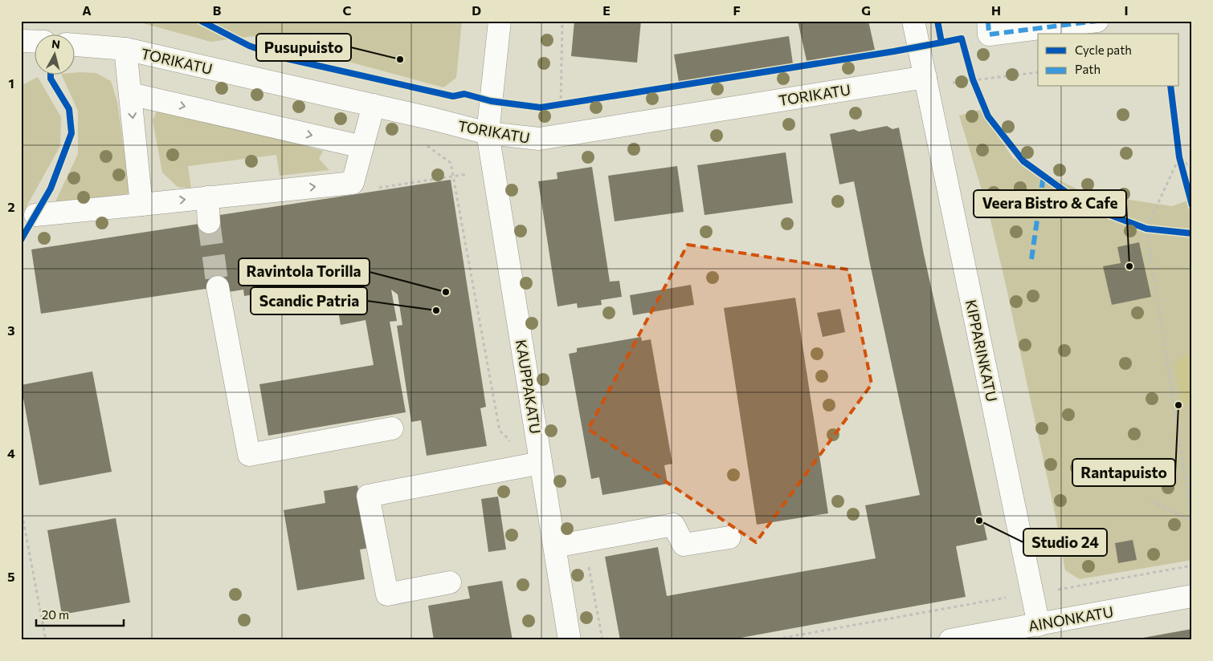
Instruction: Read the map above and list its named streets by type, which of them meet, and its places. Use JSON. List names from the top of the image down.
{
  "streets": {
    "street": [
      "TORIKATU",
      "KIPPARINKATU",
      "KAUPPAKATU",
      "AINONKATU"
    ]
  },
  "crossings": [
    ["TORIKATU", "KIPPARINKATU"],
    ["TORIKATU", "KAUPPAKATU"],
    ["KIPPARINKATU", "AINONKATU"]
  ],
  "places": [
    "Pusupuisto",
    "Veera Bistro & Cafe",
    "Ravintola Torilla",
    "Scandic Patria",
    "Rantapuisto",
    "Studio 24"
  ],
  "legend": ["Cycle path", "Path"],
  "scale_bar": "20 m",
  "north": "top",
  "grid": {
    "columns": [
      "A",
      "B",
      "C",
      "D",
      "E",
      "F",
      "G",
      "H",
      "I"
    ],
    "rows": [
      "1",
      "2",
      "3",
      "4",
      "5"
    ]
  }
}
